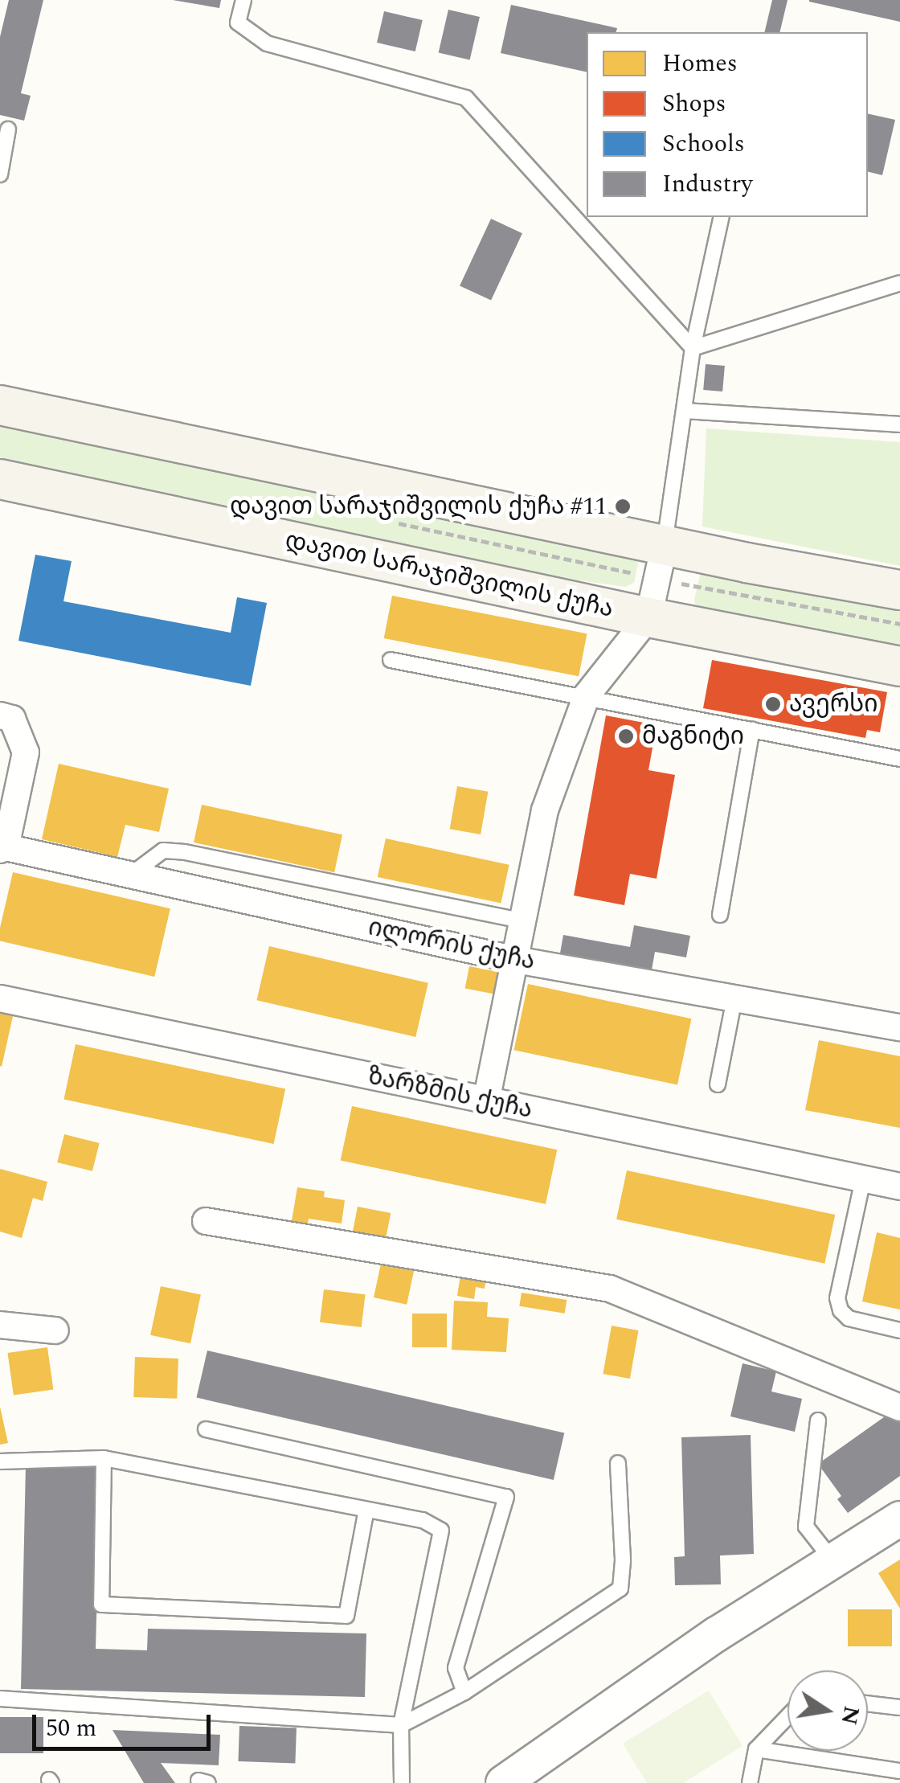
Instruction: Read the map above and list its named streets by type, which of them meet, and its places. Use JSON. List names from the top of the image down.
{
  "streets": {
    "main road": ["დავით სარაჯიშვილის ქუჩა"],
    "street": ["ილორის ქუჩა", "ზარზმის ქუჩა"]
  },
  "places": ["დავით სარაჯიშვილის ქუჩა #11", "ავერსი", "მაგნიტი"],
  "legend": [
    "Homes",
    "Shops",
    "Schools",
    "Industry"
  ],
  "scale_bar": "50 m",
  "north": "right"
}
